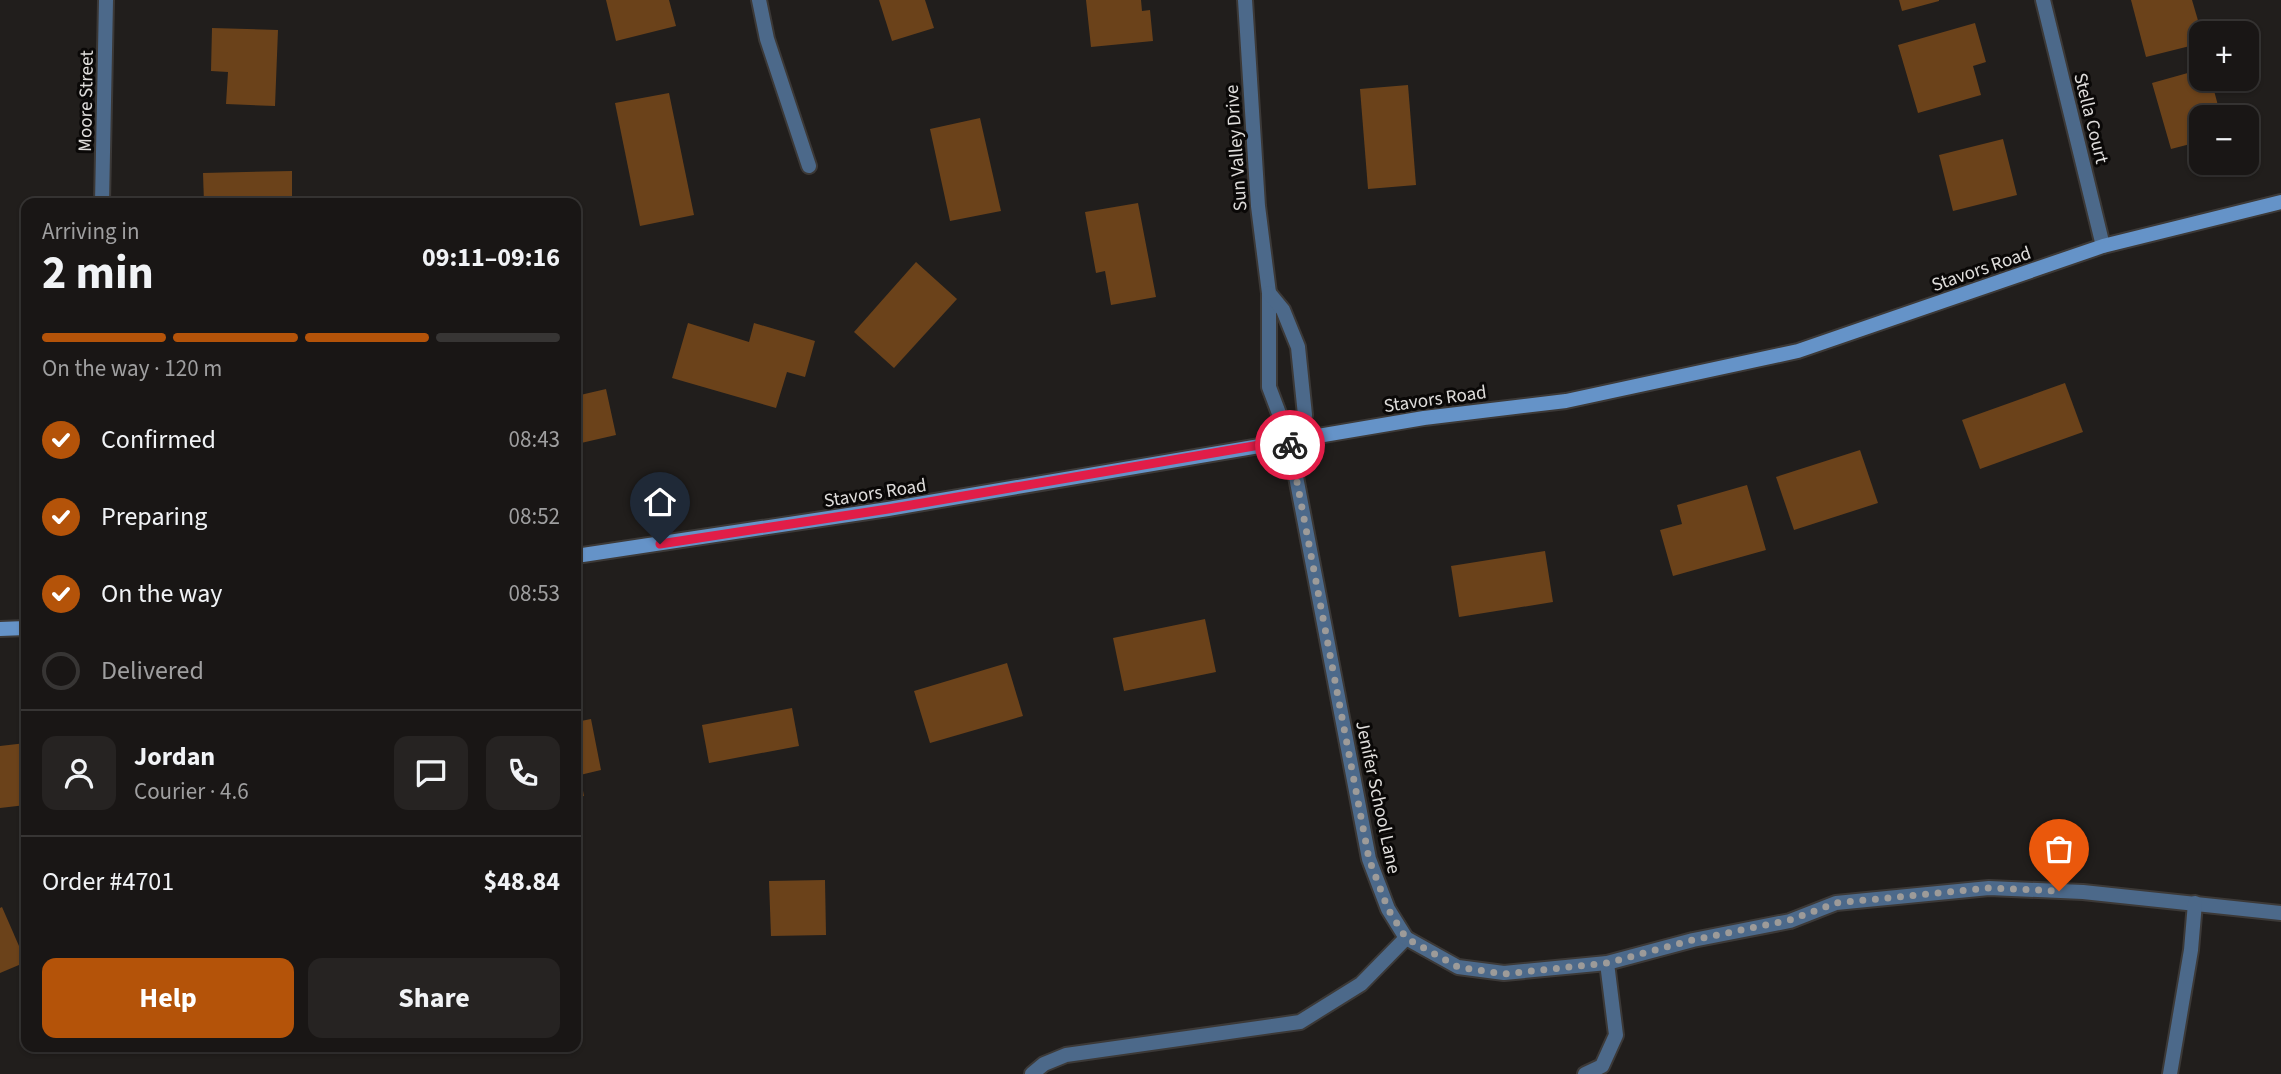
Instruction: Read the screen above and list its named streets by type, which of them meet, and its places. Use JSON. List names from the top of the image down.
{
  "streets": {
    "street": [
      "Moore Street",
      "Stella Court",
      "Sun Valley Drive",
      "Stavors Road",
      "Jenifer School Lane"
    ]
  },
  "crossings": [
    ["Stella Court", "Stavors Road"],
    ["Sun Valley Drive", "Stavors Road"],
    ["Sun Valley Drive", "Jenifer School Lane"],
    ["Stavors Road", "Jenifer School Lane"]
  ],
  "page": {
    "map_buttons": ["+", "−"],
    "heading": ["2 min", "Arriving in", "09:11–09:16"],
    "panel": [
      "Jordan",
      "Courier · 4.6",
      "Order #4701",
      "$48.84"
    ],
    "bar": "On the way · 120 m",
    "list": [
      ["Confirmed", "08:43"],
      ["Preparing", "08:52"],
      ["On the way", "08:53"],
      "Delivered"
    ],
    "buttons": ["Help", "Share"]
  }
}
